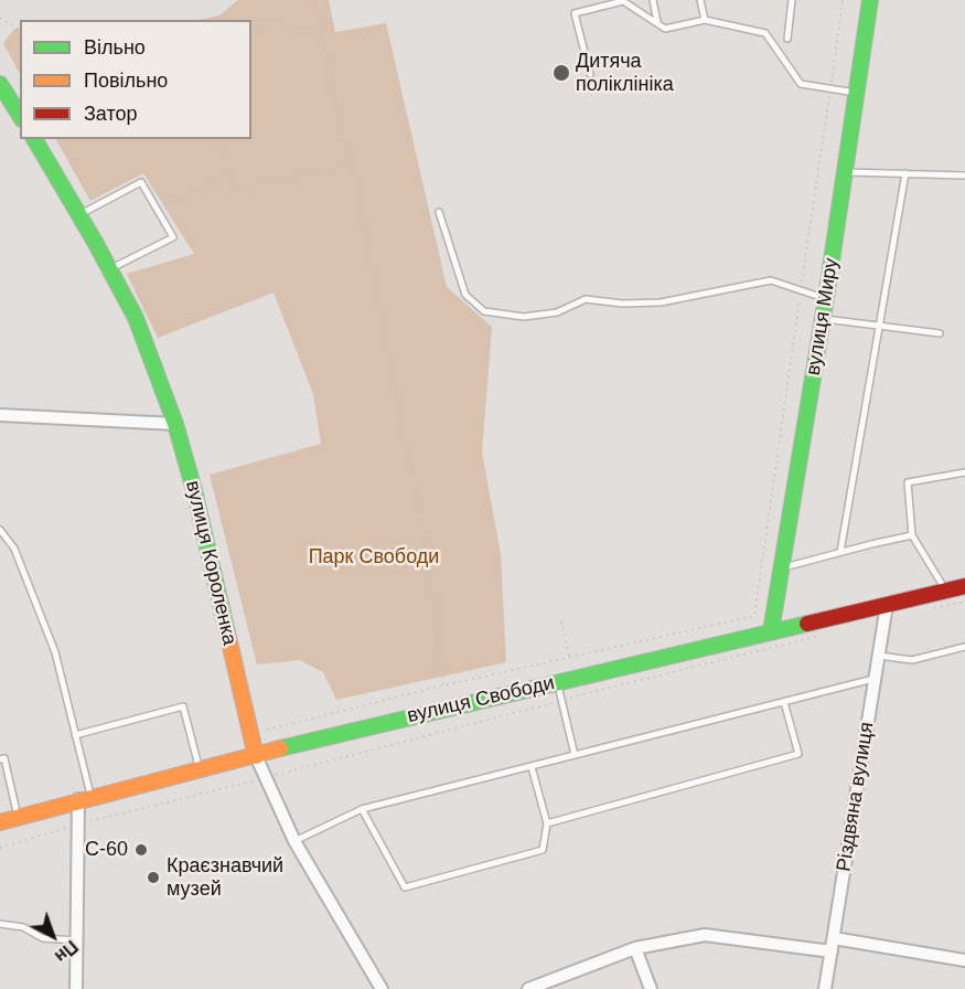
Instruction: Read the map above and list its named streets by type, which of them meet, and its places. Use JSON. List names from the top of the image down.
{
  "streets": {
    "main road": ["вулиця Миру", "вулиця Короленка", "вулиця Свободи"],
    "street": ["Різдвяна вулиця"]
  },
  "crossings": [
    ["вулиця Миру", "вулиця Свободи"],
    ["вулиця Короленка", "вулиця Свободи"],
    ["вулиця Свободи", "Різдвяна вулиця"]
  ],
  "parks": ["Парк Свободи"],
  "places": ["Дитяча поліклініка", "С-60", "Краєзнавчий музей"],
  "legend": ["Вільно", "Повільно", "Затор"],
  "north": "bottom right"
}
